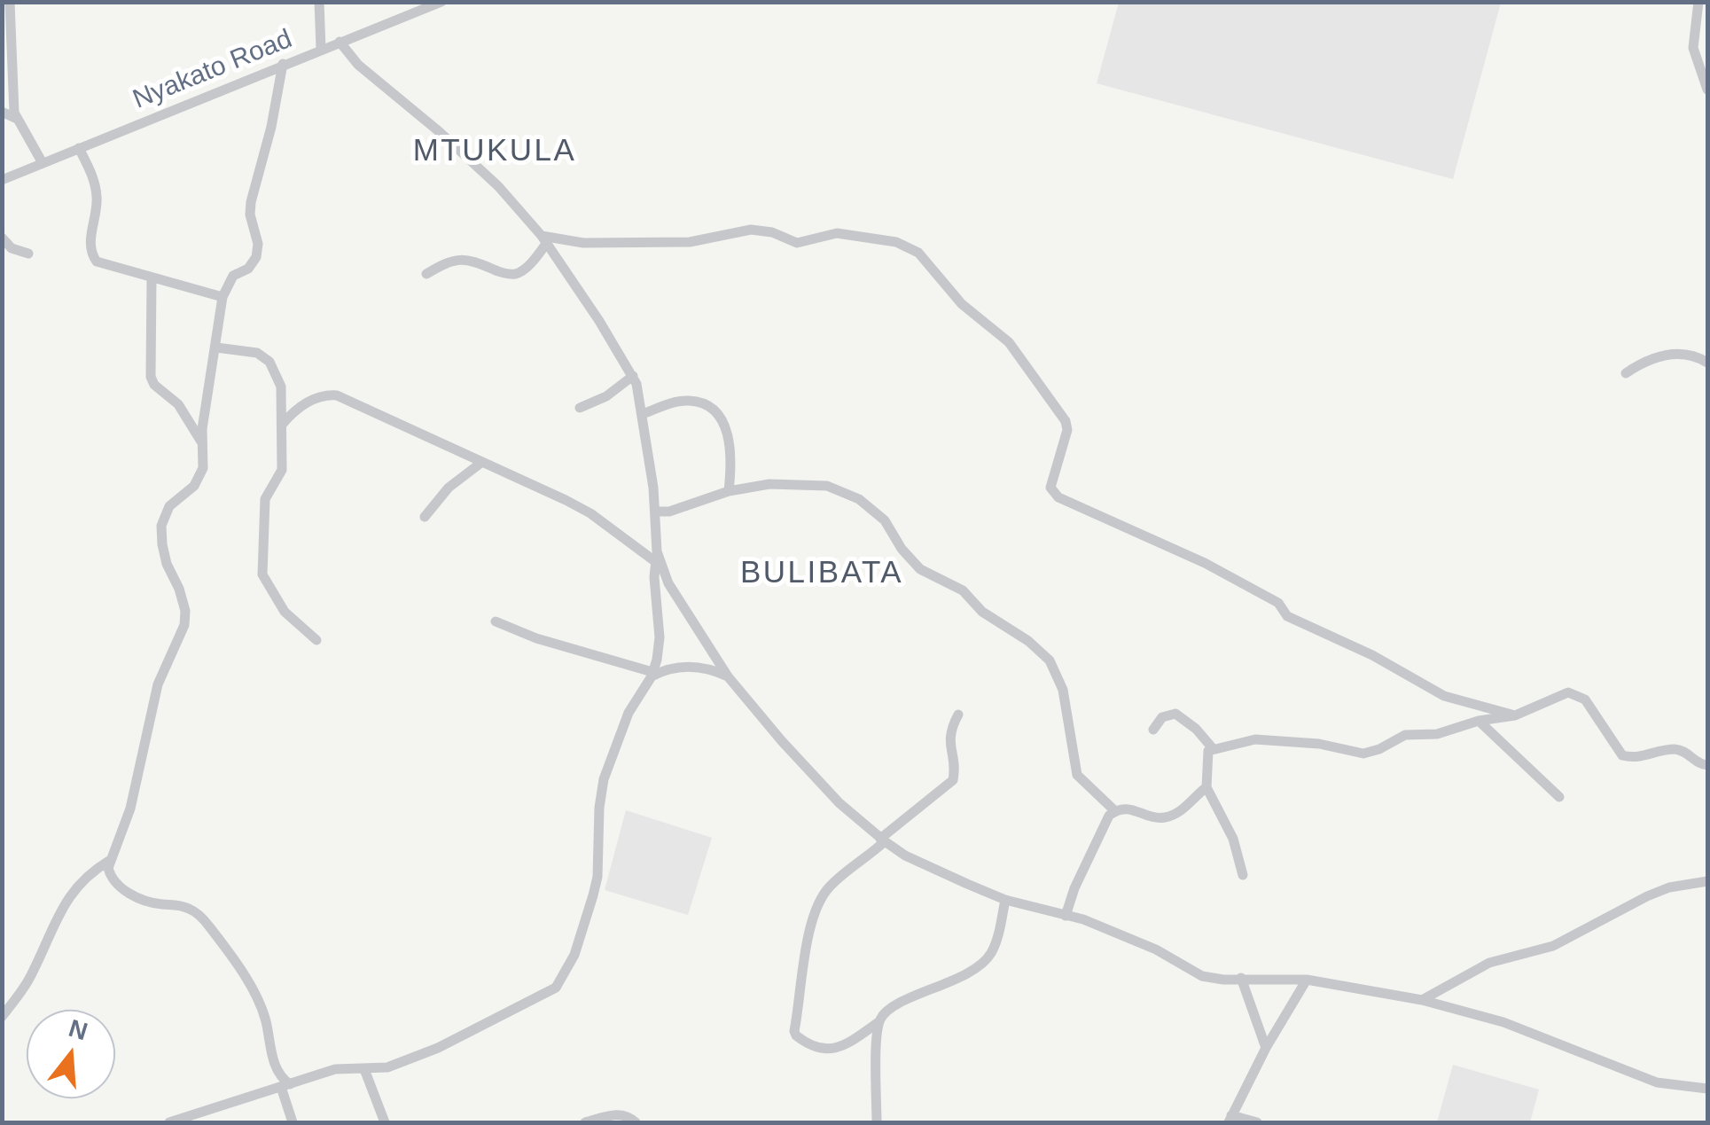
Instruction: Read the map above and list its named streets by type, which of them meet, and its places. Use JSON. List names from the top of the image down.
{
  "streets": {
    "street": ["Nyakato Road"]
  },
  "districts": ["MTUKULA", "BULIBATA"],
  "north": "top"
}
